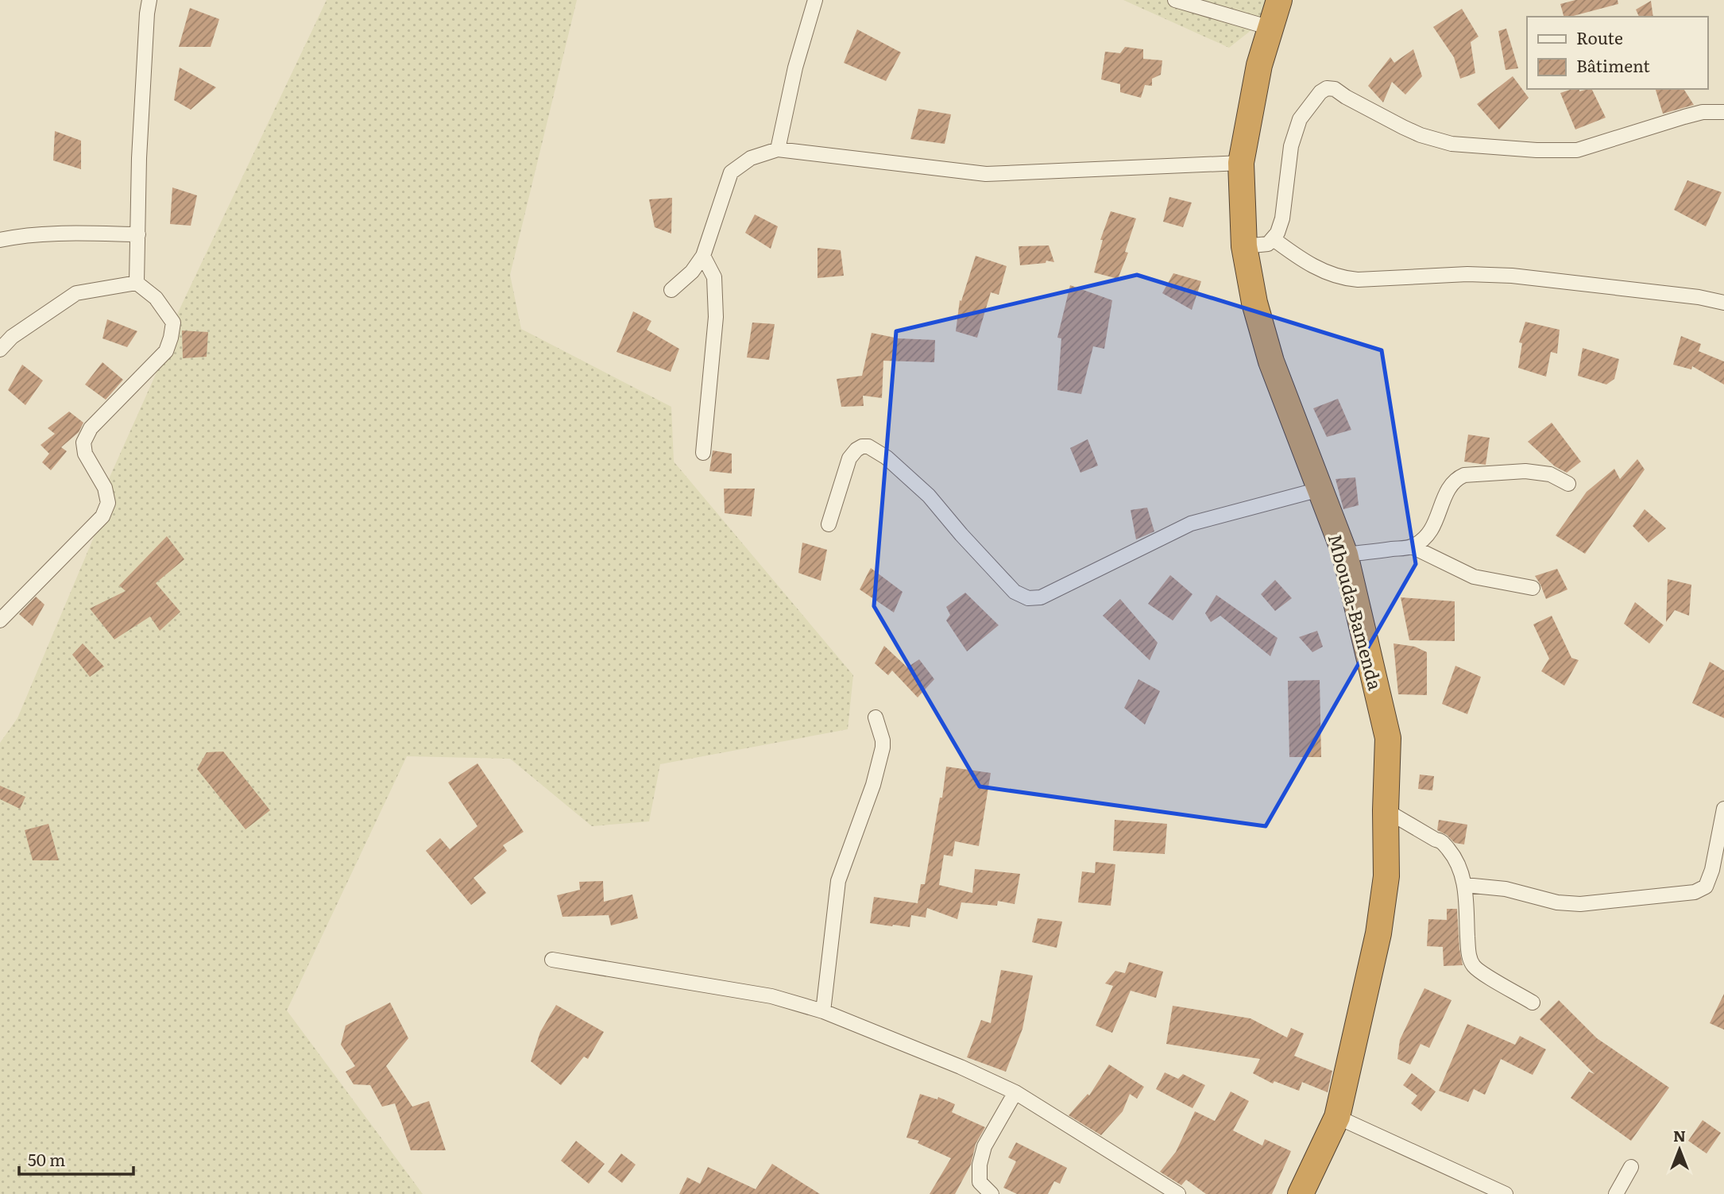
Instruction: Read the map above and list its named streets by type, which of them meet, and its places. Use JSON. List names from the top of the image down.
{
  "streets": {
    "highway": ["Mbouda-Bamenda"]
  },
  "legend": ["Route", "Bâtiment"],
  "scale_bar": "50 m",
  "north": "top"
}
